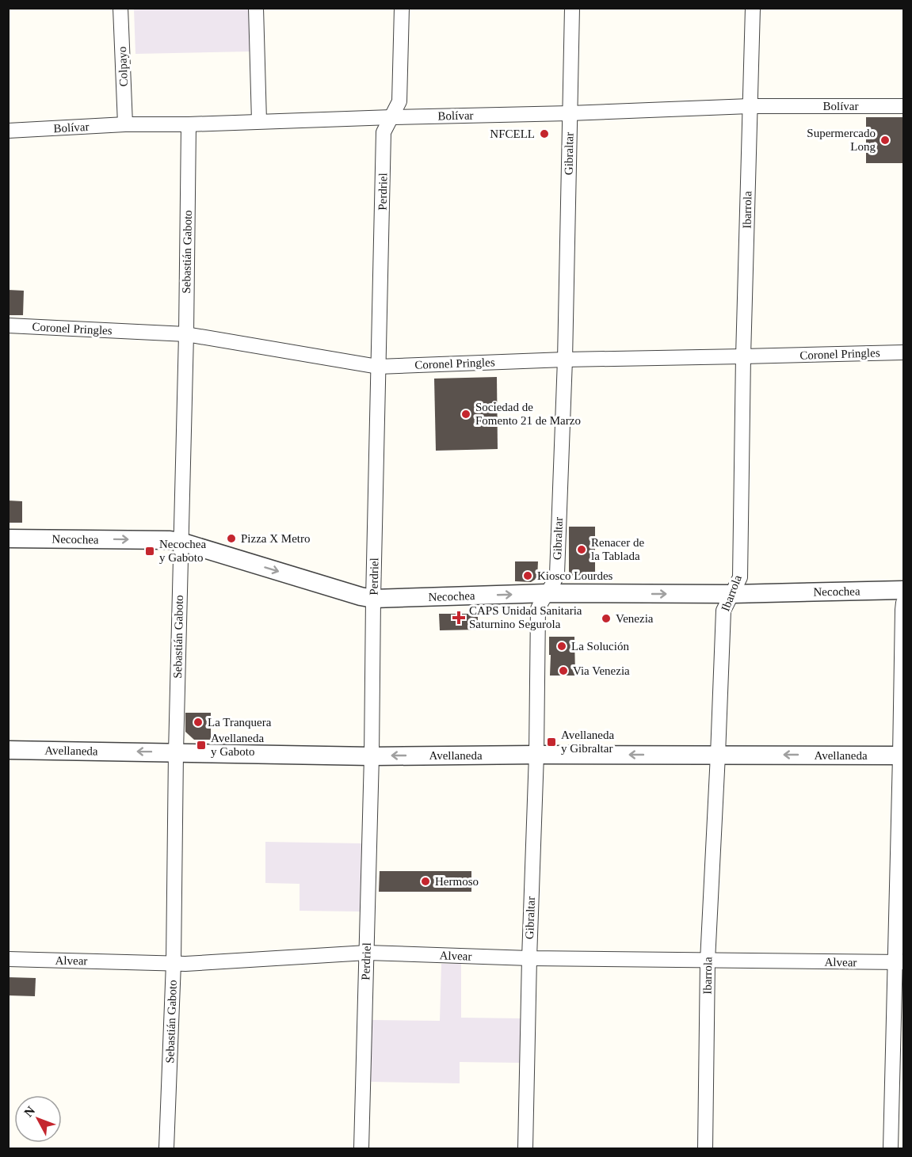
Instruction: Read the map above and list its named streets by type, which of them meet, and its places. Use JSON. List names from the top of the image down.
{
  "streets": {
    "street": [
      "Colpayo",
      "Bolívar",
      "Gibraltar",
      "Perdriel",
      "Ibarrola",
      "Sebastián Gaboto",
      "Coronel Pringles",
      "Necochea",
      "Avellaneda",
      "Alvear"
    ]
  },
  "crossings": [
    ["Colpayo", "Bolívar"],
    ["Bolívar", "Gibraltar"],
    ["Bolívar", "Perdriel"],
    ["Bolívar", "Ibarrola"],
    ["Bolívar", "Sebastián Gaboto"],
    ["Gibraltar", "Coronel Pringles"],
    ["Gibraltar", "Necochea"],
    ["Gibraltar", "Avellaneda"],
    ["Gibraltar", "Alvear"],
    ["Perdriel", "Coronel Pringles"],
    ["Perdriel", "Necochea"],
    ["Perdriel", "Avellaneda"],
    ["Perdriel", "Alvear"],
    ["Ibarrola", "Coronel Pringles"],
    ["Ibarrola", "Necochea"],
    ["Ibarrola", "Avellaneda"],
    ["Ibarrola", "Alvear"],
    ["Sebastián Gaboto", "Coronel Pringles"],
    ["Sebastián Gaboto", "Necochea"],
    ["Sebastián Gaboto", "Avellaneda"],
    ["Sebastián Gaboto", "Alvear"]
  ],
  "one_way": ["Necochea", "Avellaneda"],
  "places": {
    "other": [
      "NFCELL",
      "Supermercado Long",
      "Sociedad de Fomento 21 de Marzo",
      "Pizza X Metro",
      "Renacer de la Tablada",
      "Kiosco Lourdes",
      "Venezia",
      "La Solución",
      "Via Venezia",
      "La Tranquera",
      "Hermoso"
    ],
    "transit": ["Necochea y Gaboto", "Avellaneda y Gibraltar", "Avellaneda y Gaboto"],
    "health": ["CAPS Unidad Sanitaria Saturnino Segurola"]
  },
  "north": "top left"
}
